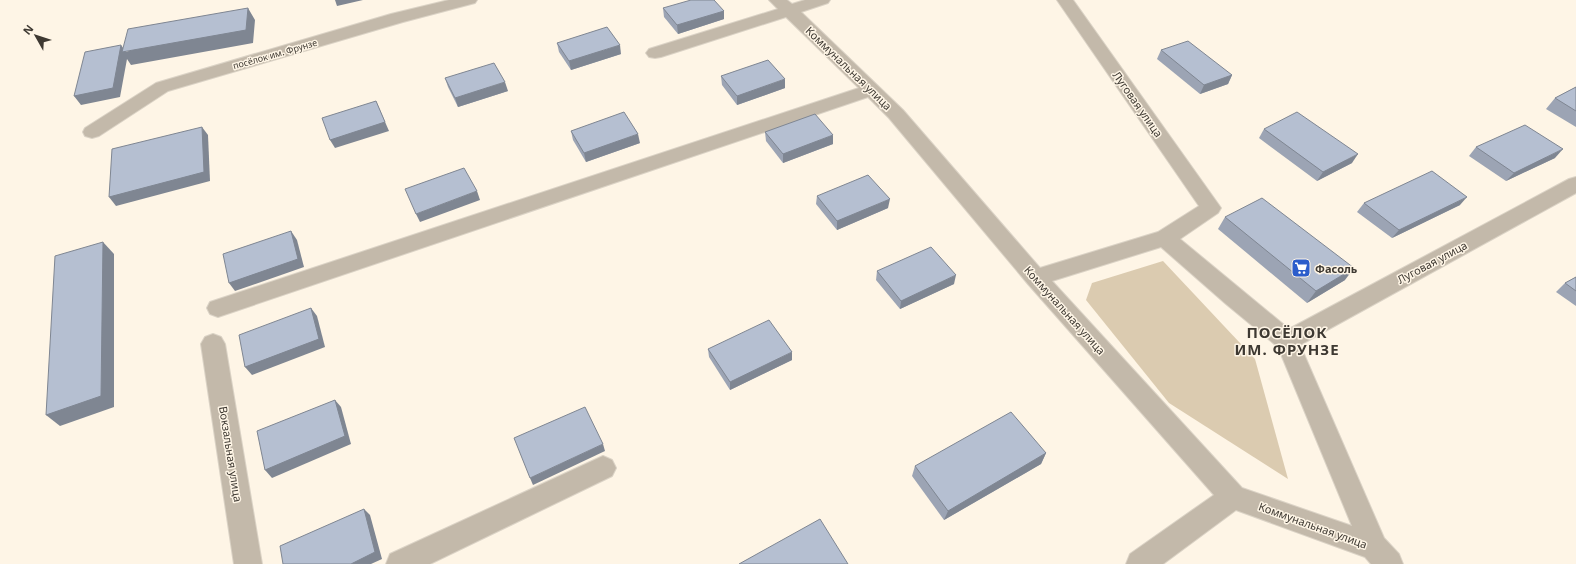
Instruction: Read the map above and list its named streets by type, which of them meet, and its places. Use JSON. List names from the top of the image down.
{
  "streets": {
    "street": [
      "посёлок им. Фрунзе",
      "Коммунальная улица",
      "Луговая улица",
      "Вокзальная улица"
    ]
  },
  "districts": ["ПОСЁЛОК ИМ. ФРУНЗЕ"],
  "places": {
    "supermarket": ["Фасоль"]
  },
  "north": "top left"
}
